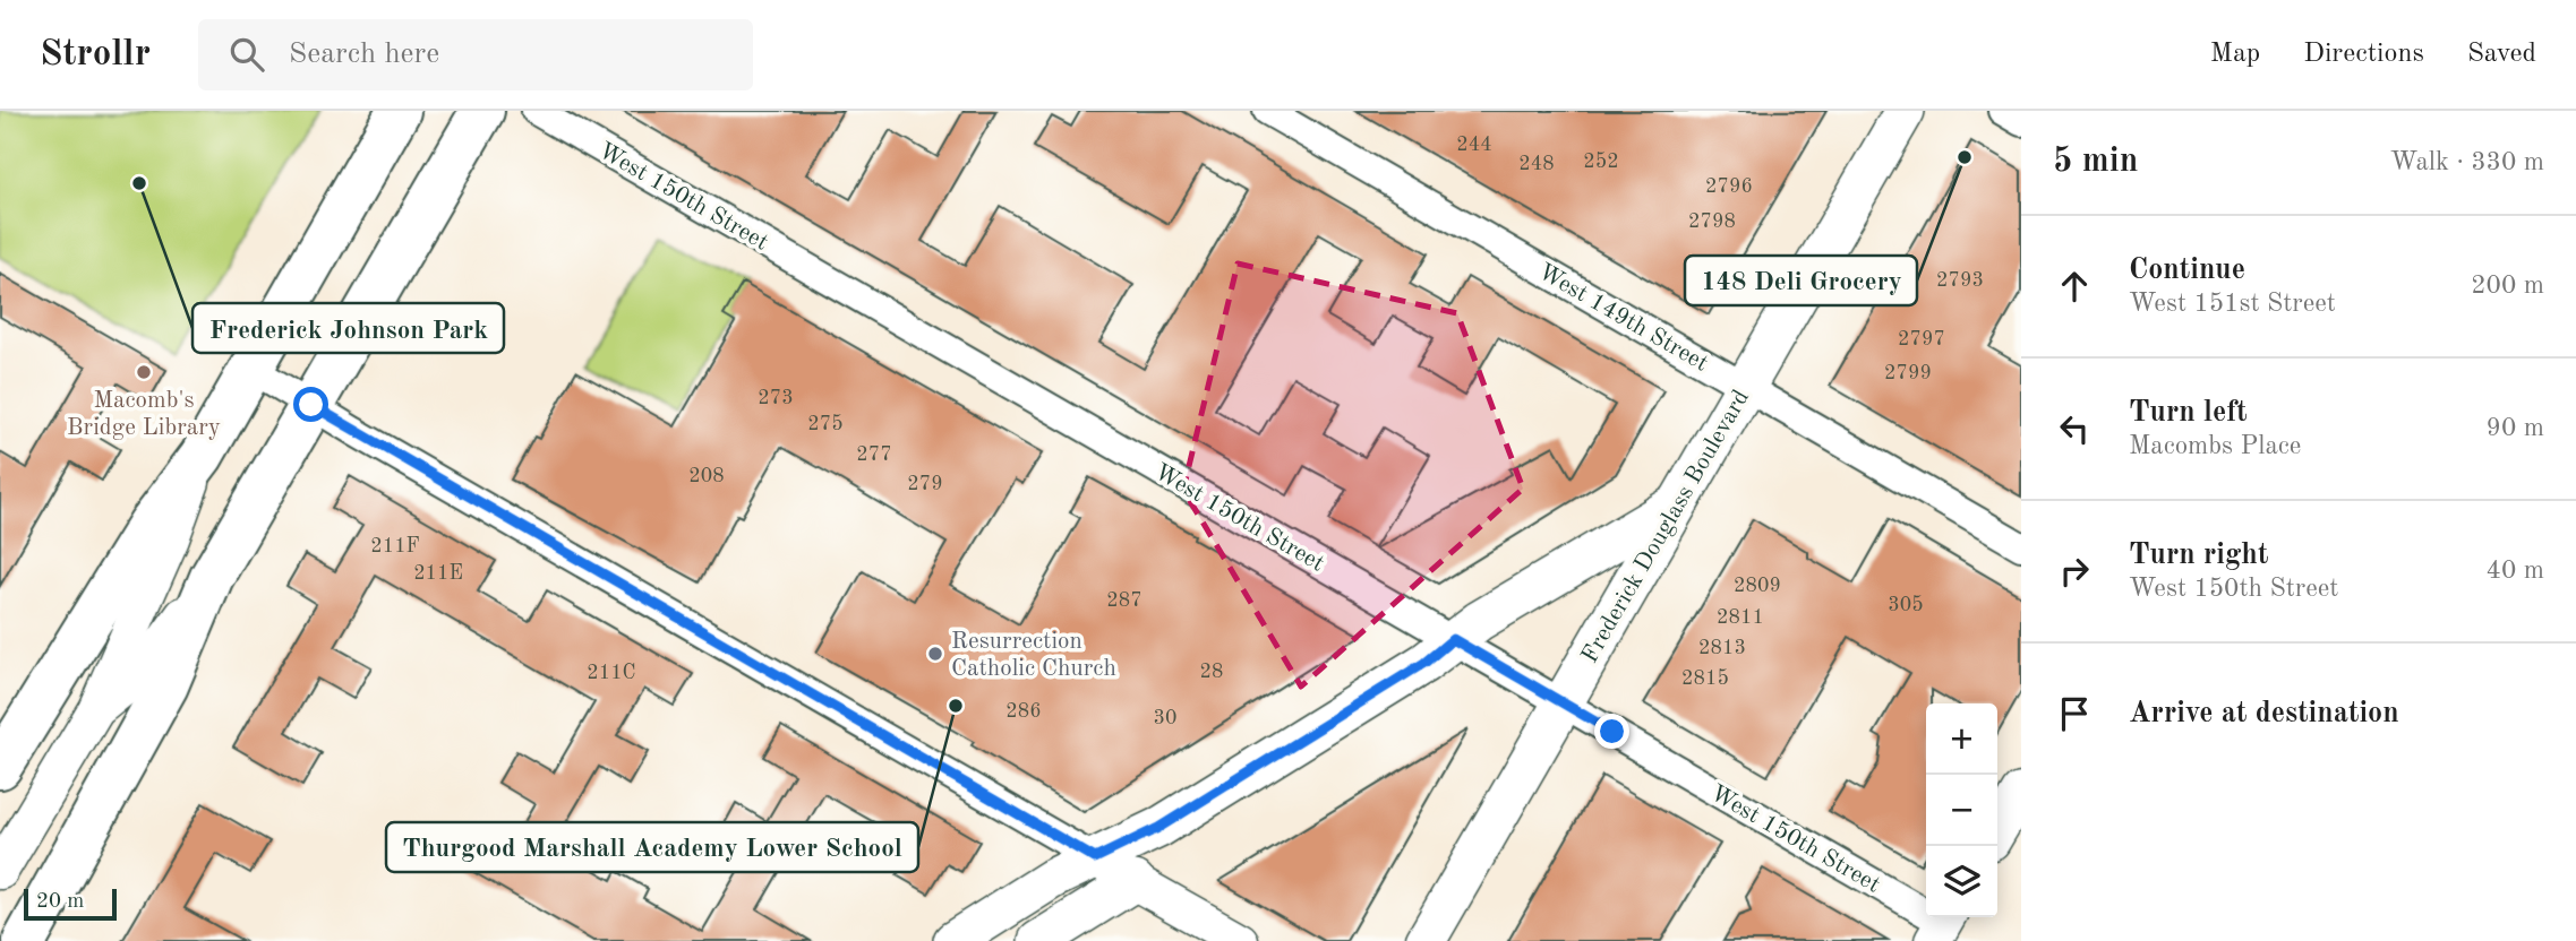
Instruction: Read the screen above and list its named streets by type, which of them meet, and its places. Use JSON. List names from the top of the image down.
{
  "streets": {
    "main road": ["Frederick Douglass Boulevard"],
    "street": ["West 150th Street", "West 149th Street"]
  },
  "crossings": [
    ["West 150th Street", "Frederick Douglass Boulevard"],
    ["West 149th Street", "Frederick Douglass Boulevard"]
  ],
  "places": [
    "148 Deli Grocery",
    "Frederick Johnson Park",
    "Macomb's Bridge Library",
    "Resurrection Catholic Church",
    "Thurgood Marshall Academy Lower School"
  ],
  "house_numbers": [
    "244",
    "252",
    "248",
    "2796",
    "2798",
    "2793",
    "2797",
    "2799",
    "273",
    "275",
    "277",
    "208",
    "279",
    "211F",
    "211E",
    "2809",
    "287",
    "305",
    "2811",
    "2813",
    "28",
    "211C",
    "2815",
    "286",
    "30"
  ],
  "scale_bar": "20 m",
  "page": {
    "header": "Strollr",
    "search": "Search here",
    "nav": ["Map", "Directions", "Saved"],
    "heading": ["5 min", "Walk · 330 m"],
    "list": [
      ["Continue", "West 151st Street", "200 m"],
      ["Turn left", "Macombs Place", "90 m"],
      ["Turn right", "West 150th Street", "40 m"],
      "Arrive at destination"
    ],
    "map_buttons": ["+", "−"],
    "scale": "20 m"
  }
}
